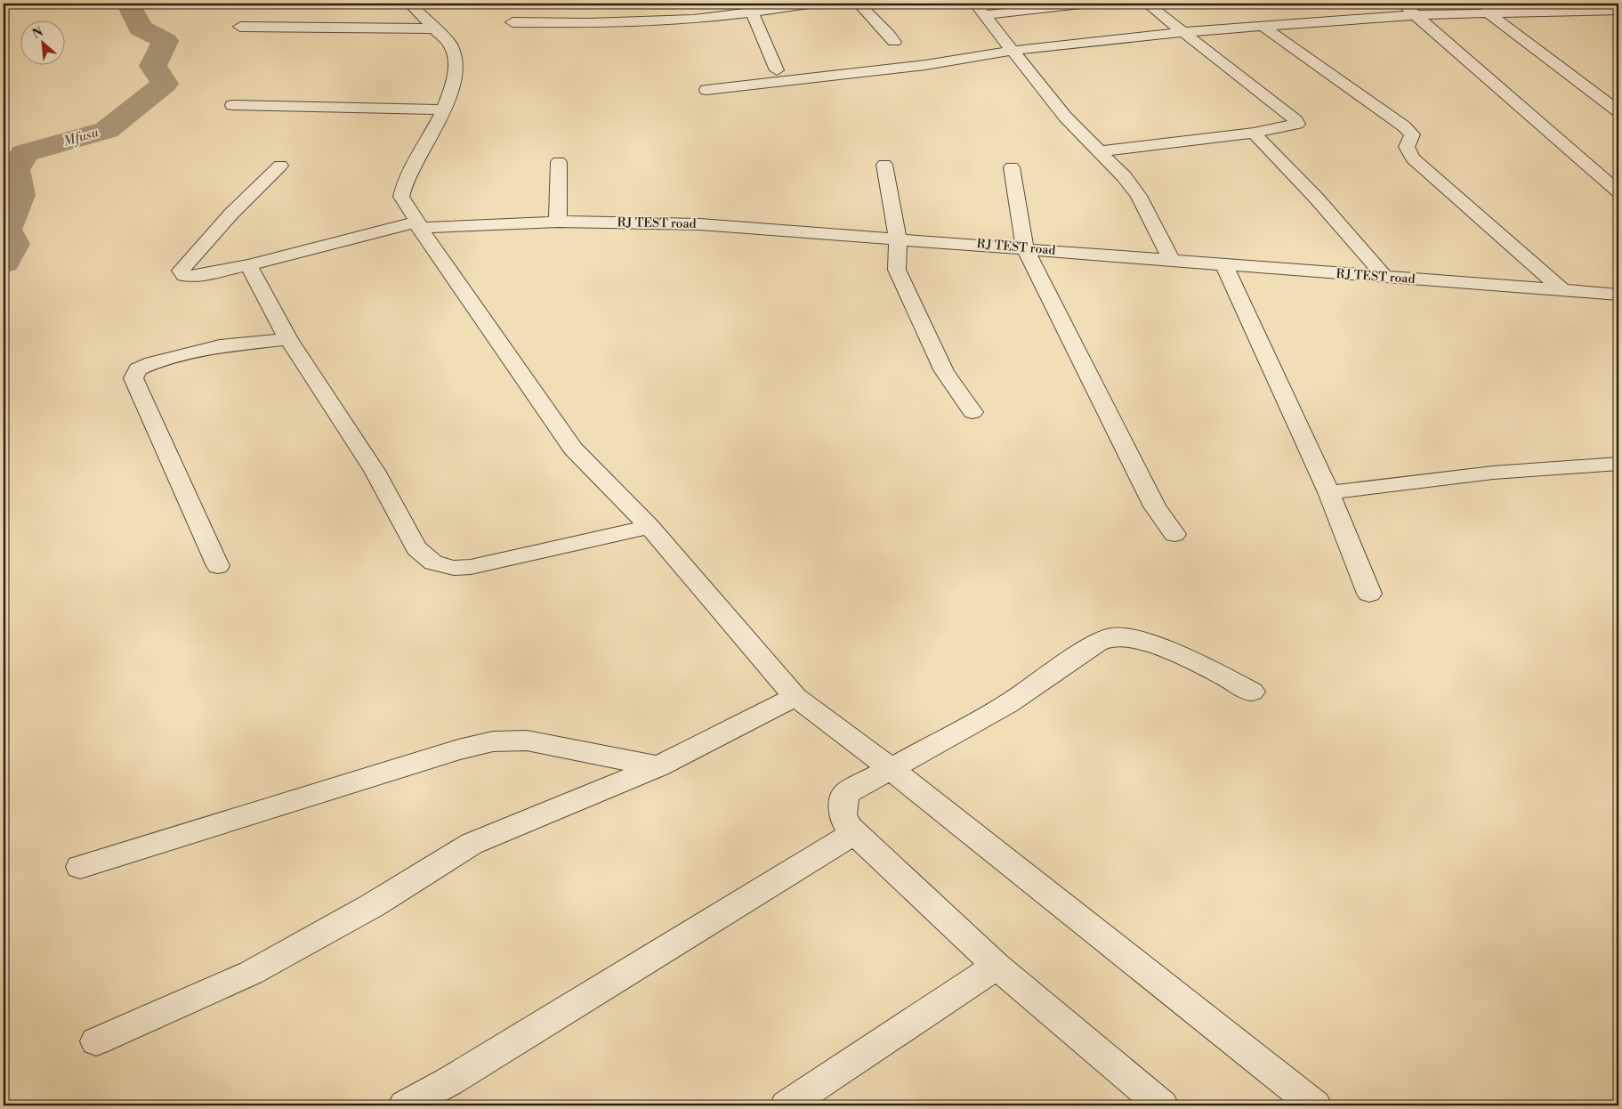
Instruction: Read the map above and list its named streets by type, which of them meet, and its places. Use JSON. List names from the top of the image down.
{
  "streets": {
    "street": ["RJ TEST road"]
  },
  "water": ["Mfusu"],
  "north": "top left"
}
